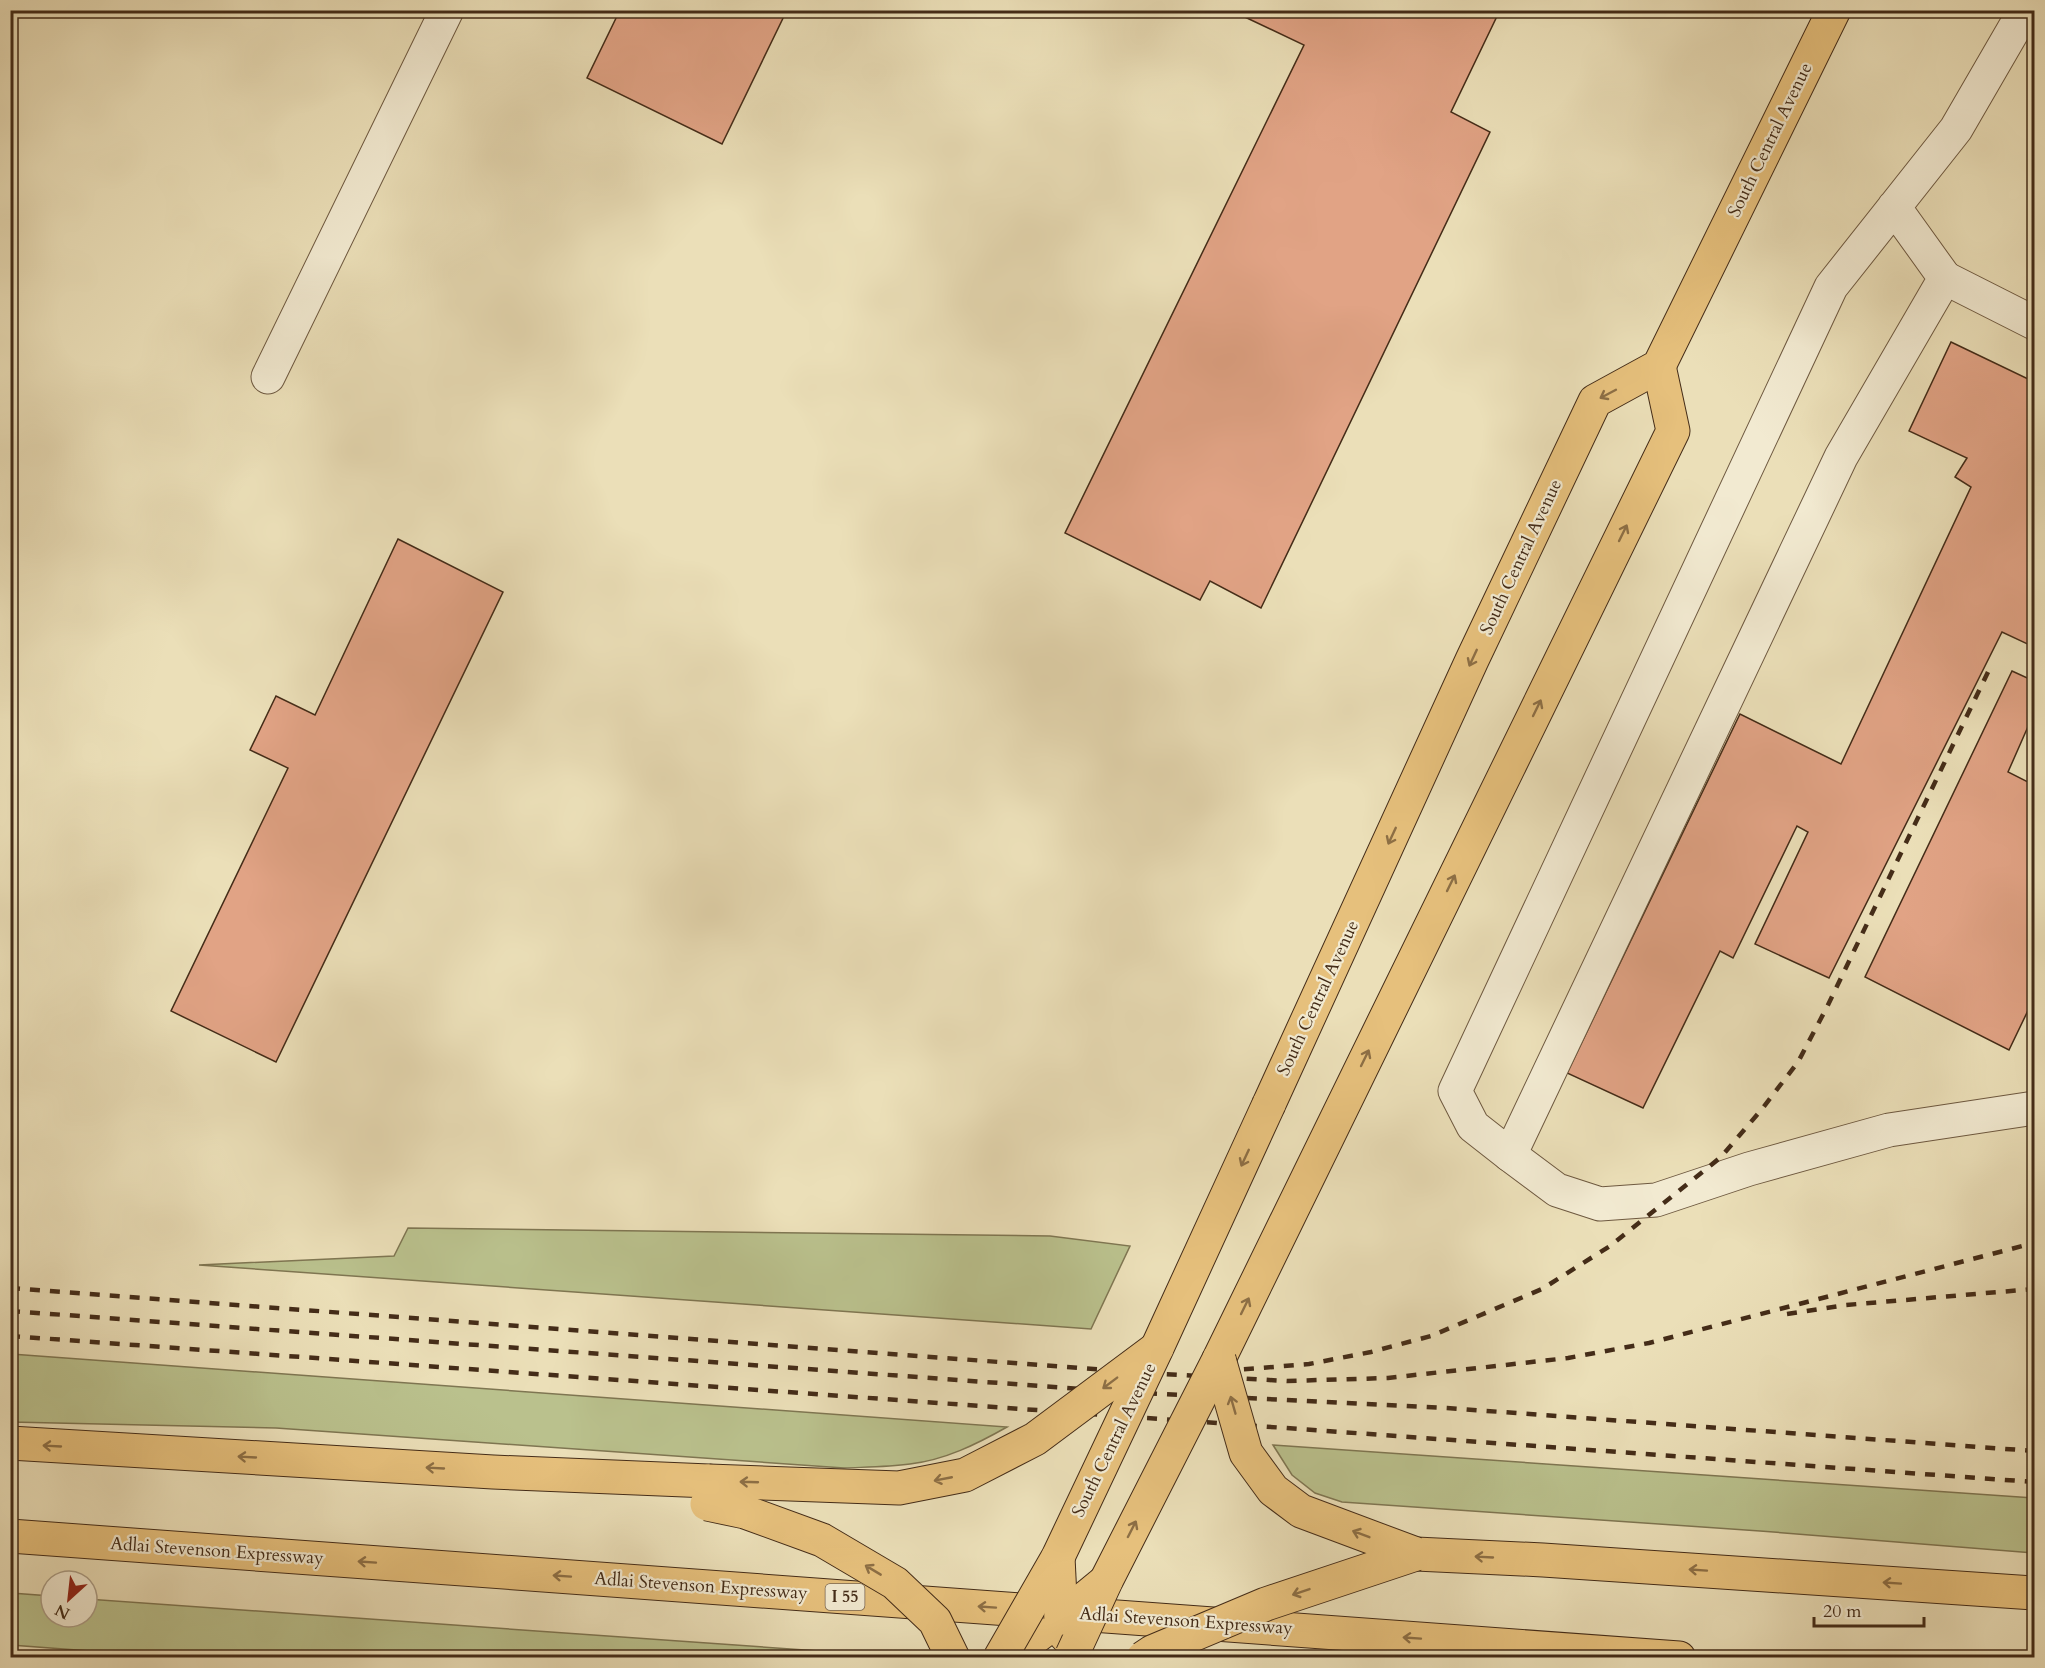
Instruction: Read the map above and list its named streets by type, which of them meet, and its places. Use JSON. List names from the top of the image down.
{
  "streets": {
    "main road": ["South Central Avenue", "Adlai Stevenson Expressway", "I 55"]
  },
  "scale_bar": "20 m",
  "north": "bottom left"
}
